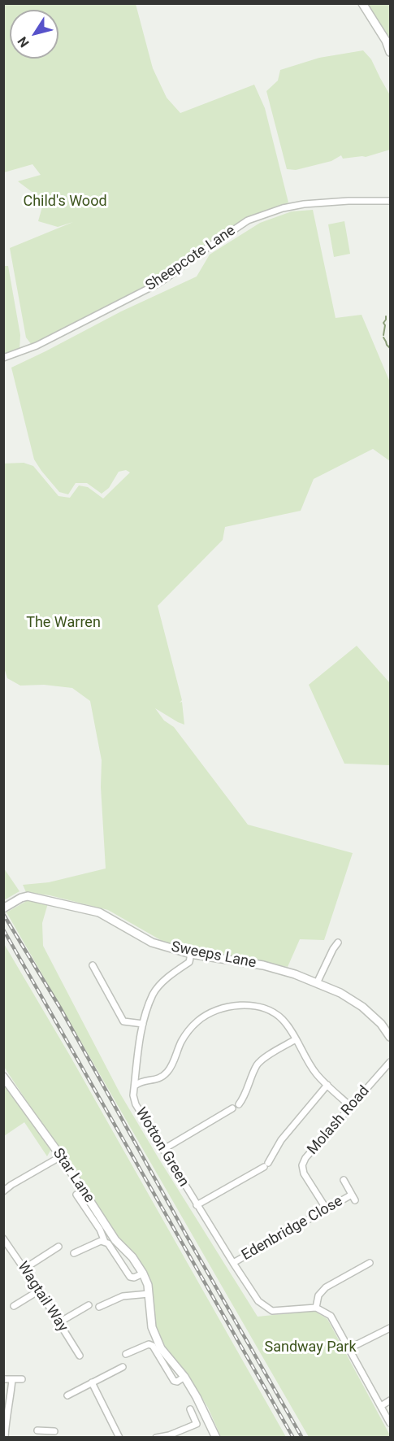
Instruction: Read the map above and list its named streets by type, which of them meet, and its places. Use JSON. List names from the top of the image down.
{
  "streets": {
    "street": [
      "Sheepcote Lane",
      "Sweeps Lane",
      "Molash Road",
      "Wotton Green",
      "Star Lane",
      "Edenbridge Close",
      "Wagtail Way"
    ]
  },
  "crossings": [
    ["Sweeps Lane", "Wotton Green"],
    ["Molash Road", "Edenbridge Close"],
    ["Wotton Green", "Edenbridge Close"]
  ],
  "parks": ["Child's Wood", "The Warren", "Sandway Park"],
  "north": "bottom left"
}
